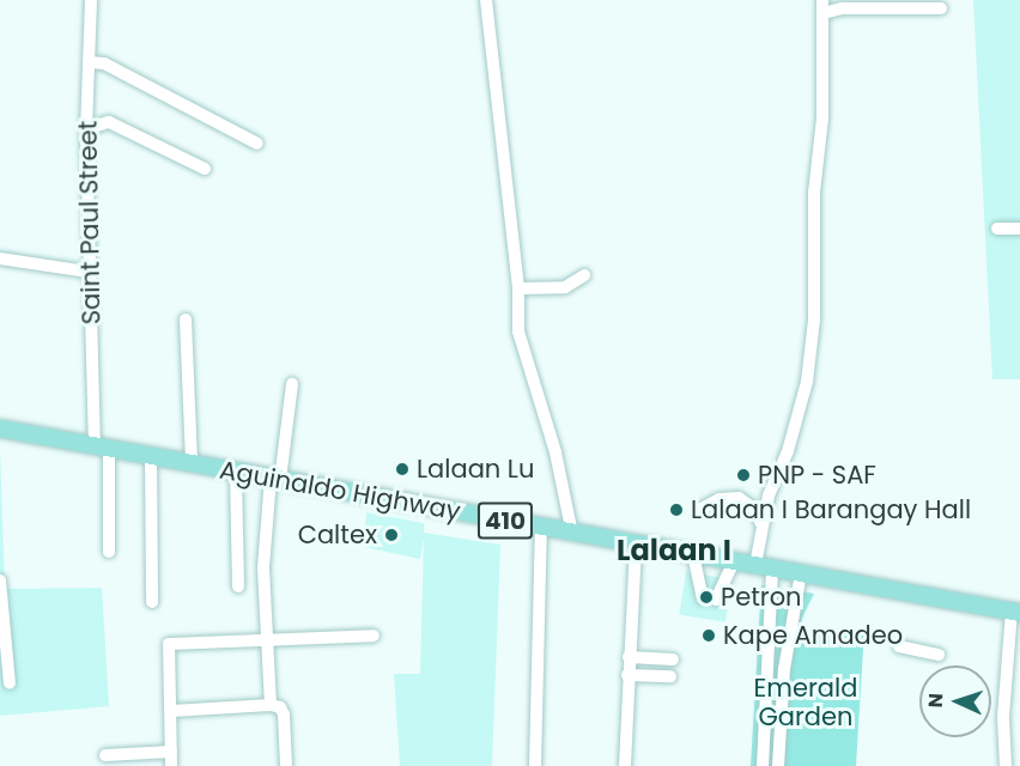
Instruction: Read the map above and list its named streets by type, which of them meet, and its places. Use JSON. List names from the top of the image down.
{
  "streets": {
    "main road": ["Aguinaldo Highway", "410"],
    "street": ["Saint Paul Street"]
  },
  "crossings": [
    ["Saint Paul Street", "Aguinaldo Highway"]
  ],
  "districts": ["Lalaan I"],
  "parks": ["Emerald Garden"],
  "places": [
    "Lalaan Lu",
    "PNP - SAF",
    "Lalaan I Barangay Hall",
    "Caltex",
    "Petron",
    "Kape Amadeo"
  ],
  "north": "left"
}
